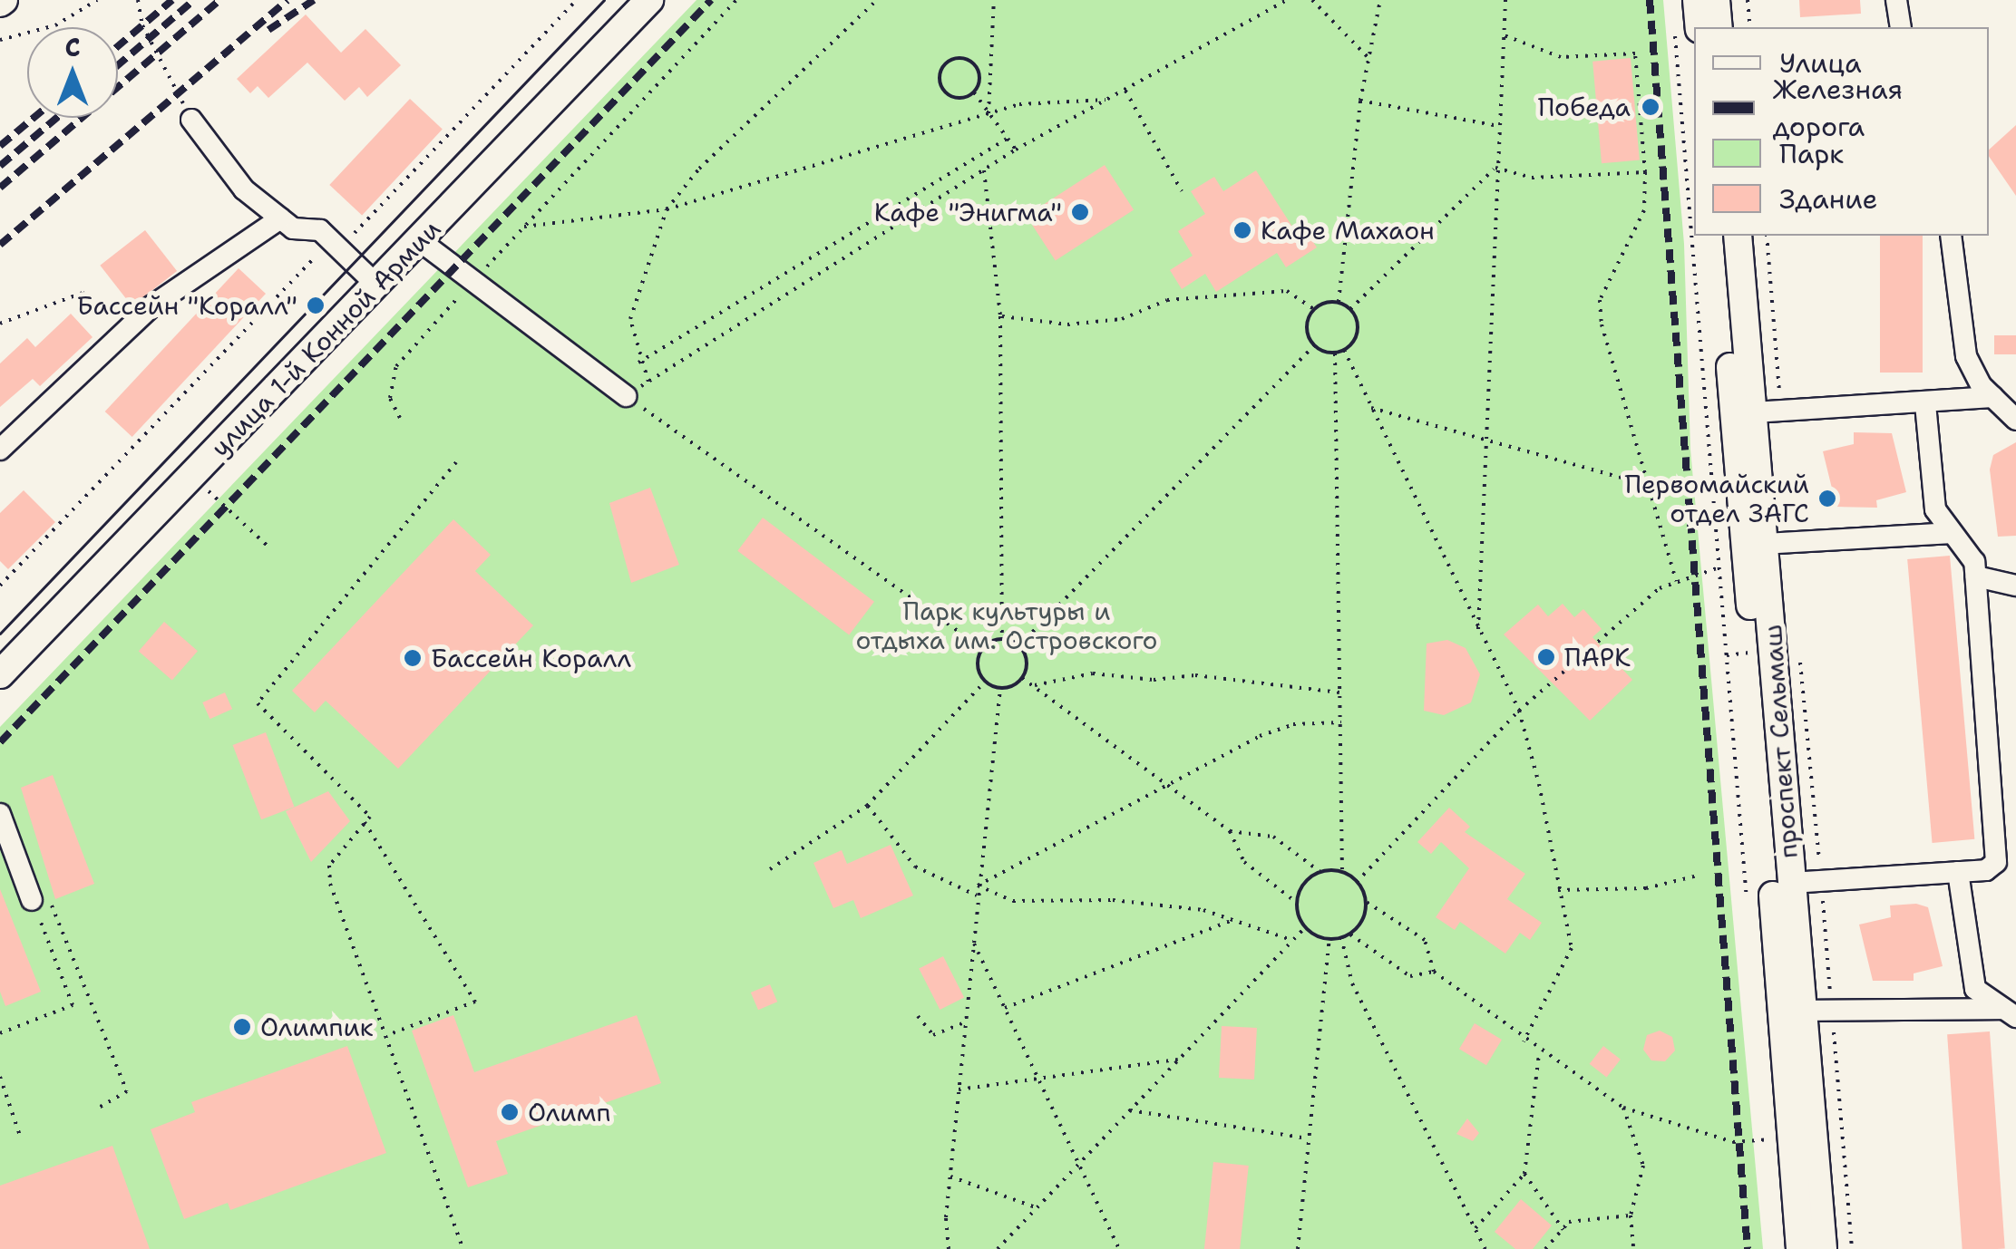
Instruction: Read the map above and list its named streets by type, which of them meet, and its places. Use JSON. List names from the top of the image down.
{
  "streets": {
    "main road": ["улица 1-й Конной Армии", "проспект Сельмаш"]
  },
  "parks": ["Парк культуры и отдыха им. Островского"],
  "places": [
    "Победа",
    "Кафе \"Энигма\"",
    "Кафе Махаон",
    "Бассейн \"Коралл\"",
    "Первомайский отдел ЗАГС",
    "ПАРК",
    "Бассейн Коралл",
    "Олимпик",
    "Олимп"
  ],
  "legend": [
    "Улица",
    "Железная дорога",
    "Парк",
    "Здание"
  ],
  "north": "top"
}
